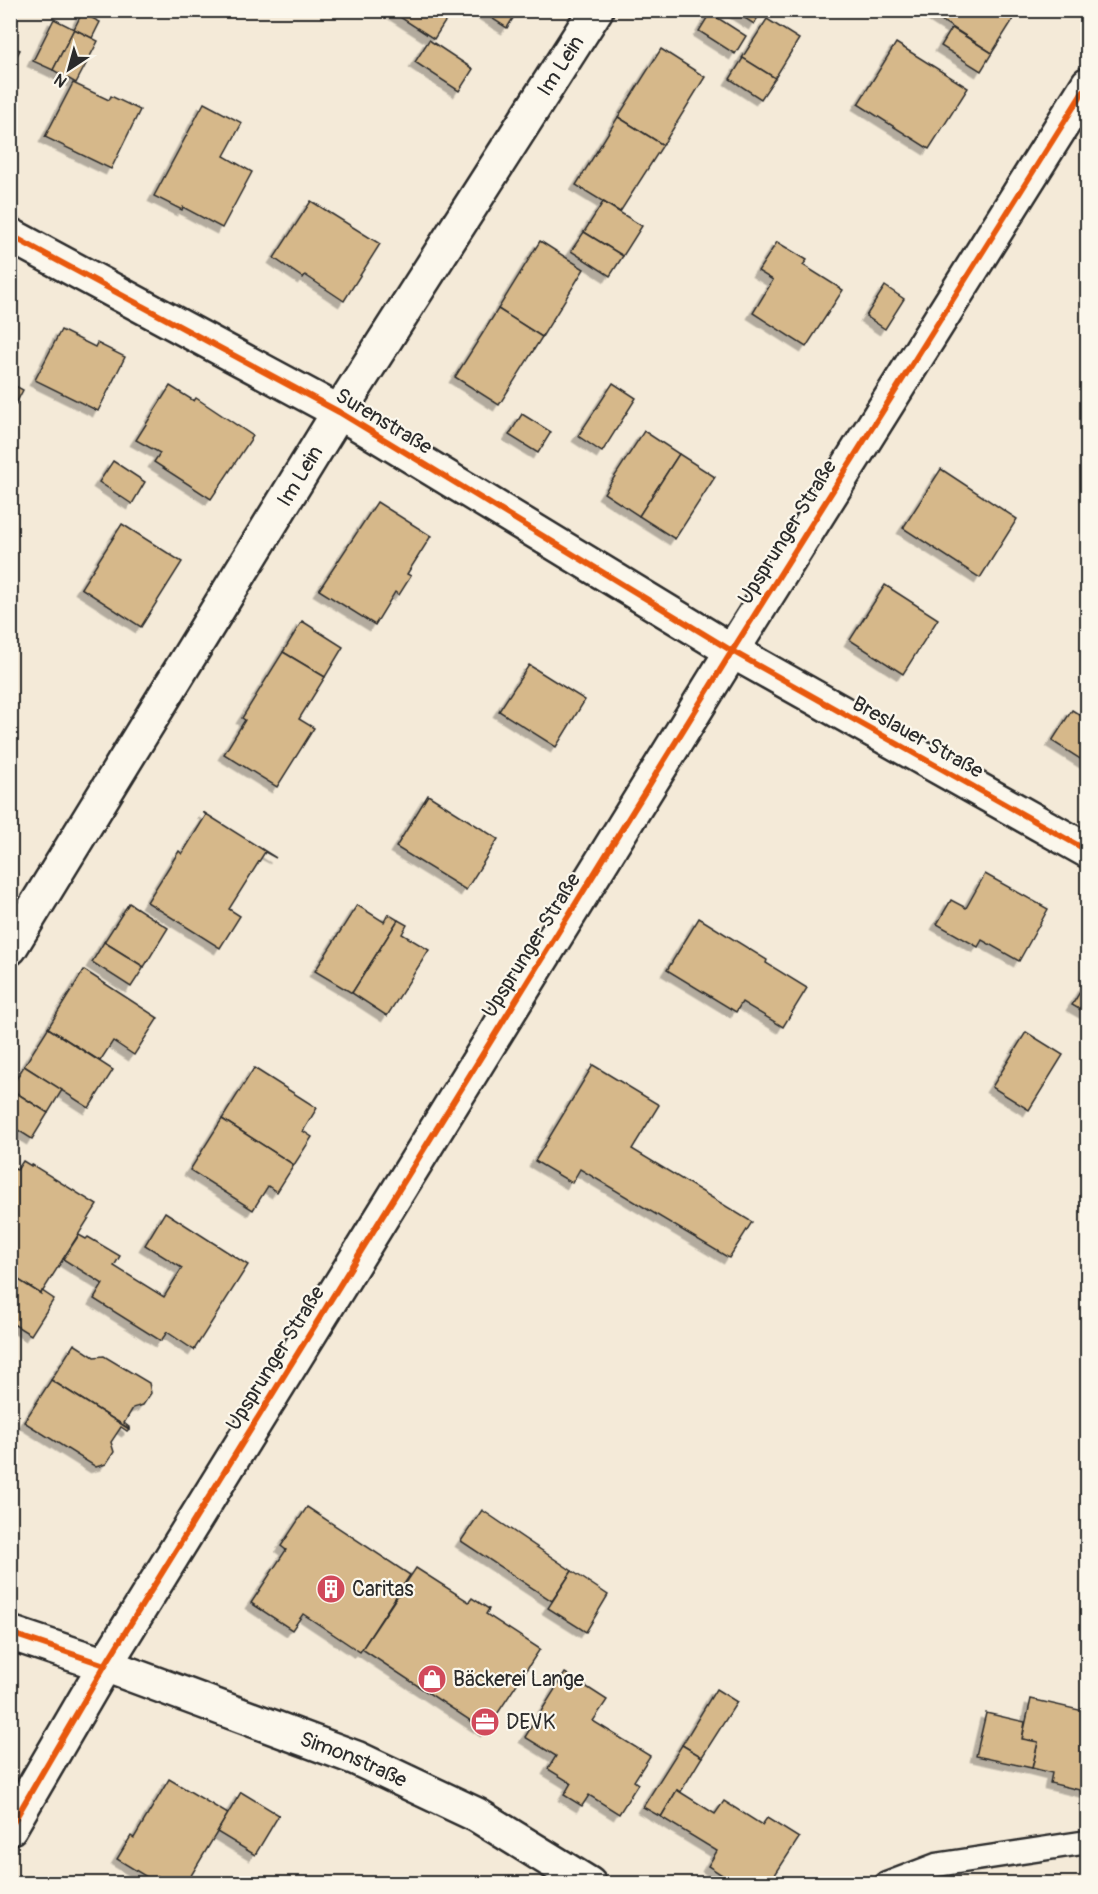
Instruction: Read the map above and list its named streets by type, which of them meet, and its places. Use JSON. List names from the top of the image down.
{
  "streets": {
    "street": [
      "Im Lein",
      "Surenstraße",
      "Upsprunger Straße",
      "Breslauer Straße",
      "Simonstraße"
    ]
  },
  "crossings": [
    ["Im Lein", "Surenstraße"],
    ["Surenstraße", "Upsprunger Straße"],
    ["Surenstraße", "Breslauer Straße"],
    ["Upsprunger Straße", "Breslauer Straße"],
    ["Upsprunger Straße", "Simonstraße"]
  ],
  "places": {
    "building": ["Caritas"],
    "shop": ["Bäckerei Lange"],
    "office": ["DEVK"]
  },
  "north": "bottom left"
}
